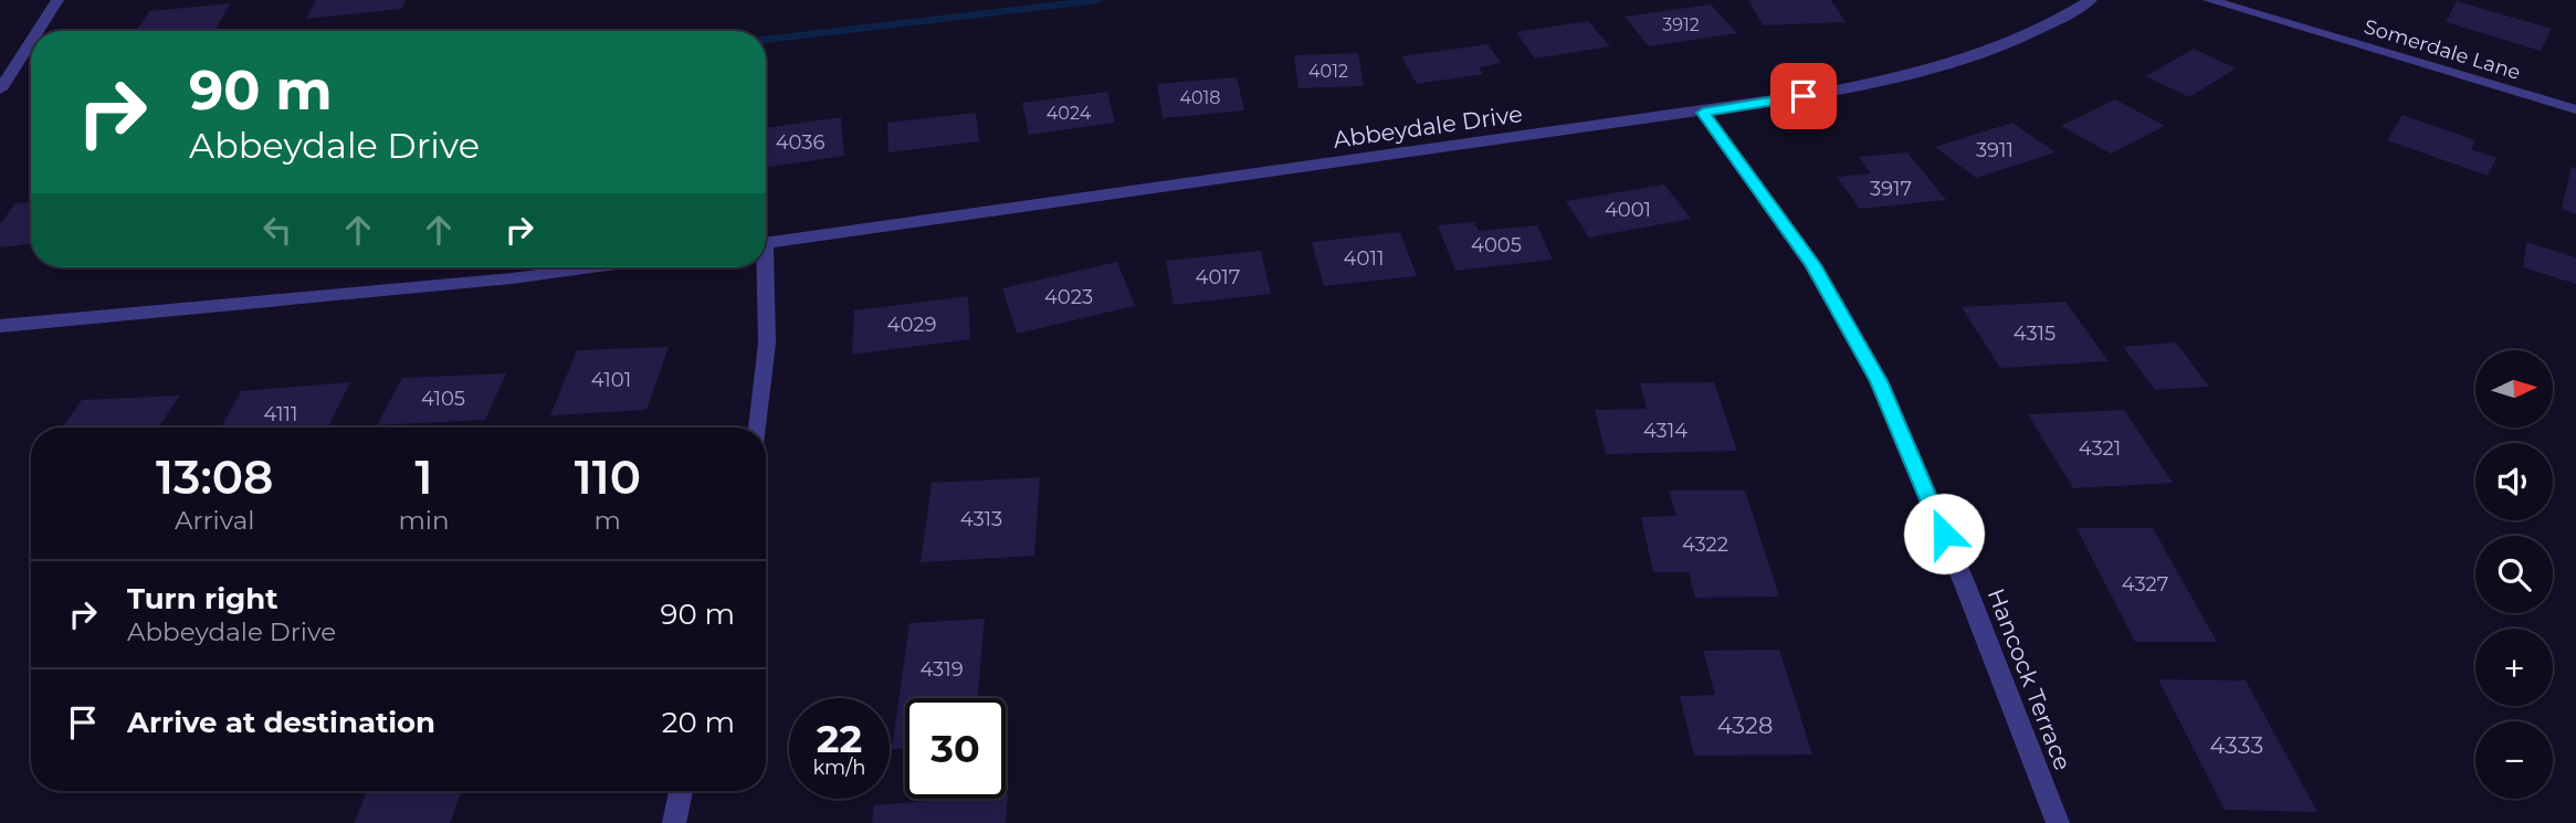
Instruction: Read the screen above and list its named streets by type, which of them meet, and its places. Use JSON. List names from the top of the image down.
{
  "streets": {
    "street": ["Somerdale Lane", "Abbeydale Drive", "Hancock Terrace"]
  },
  "crossings": [
    ["Abbeydale Drive", "Hancock Terrace"]
  ],
  "house_numbers": [
    "3912",
    "4012",
    "4018",
    "4024",
    "4036",
    "3911",
    "3917",
    "4001",
    "4005",
    "4011",
    "4017",
    "4023",
    "4029",
    "4315",
    "4101",
    "4105",
    "4111",
    "4314",
    "4321",
    "4313",
    "4322",
    "4327",
    "4319",
    "4328",
    "4333"
  ],
  "north": "right",
  "page": {
    "turn": ["90 m", "Abbeydale Drive"],
    "map_buttons": ["+", "−"],
    "eta": [
      "13:08",
      "Arrival",
      "1",
      "min",
      "110",
      "m"
    ],
    "list": [
      {
        "name": "Turn right",
        "note": "Abbeydale Drive",
        "value": "90 m"
      },
      {
        "name": "Arrive at destination",
        "value": "20 m"
      }
    ],
    "speed": "22 km/h",
    "limit": "30"
  }
}
